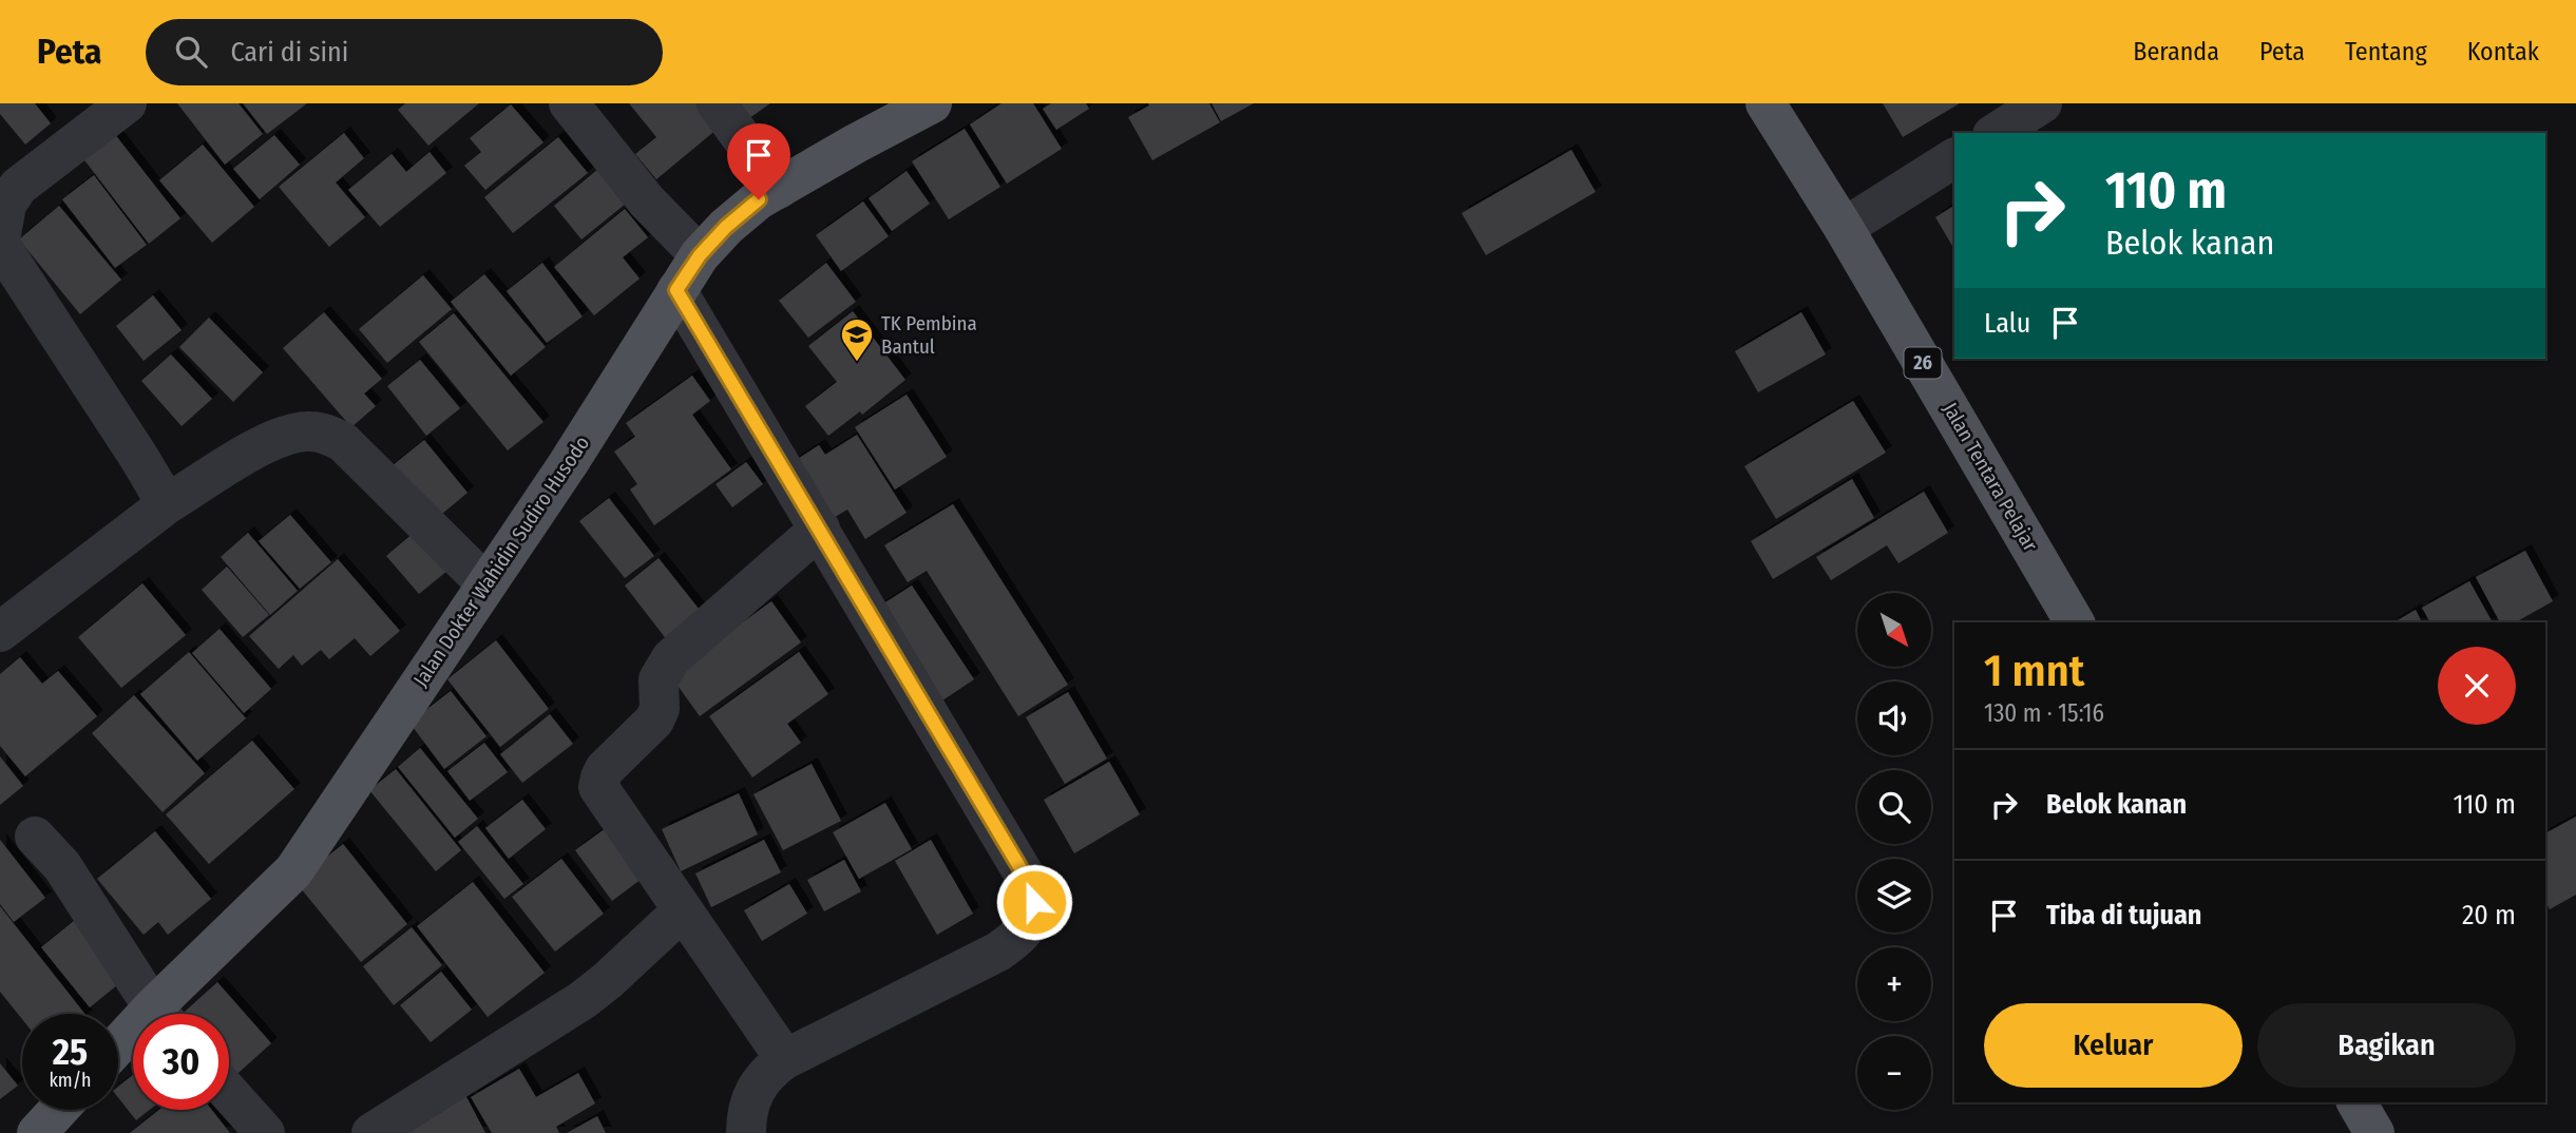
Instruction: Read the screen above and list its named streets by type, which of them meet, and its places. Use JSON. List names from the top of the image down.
{
  "streets": {
    "main road": ["26", "Jalan Tentara Pelajar", "Jalan Dokter Wahidin Sudiro Husodo"]
  },
  "places": {
    "school or university": ["TK Pembina Bantul"]
  },
  "north": "bottom right",
  "page": {
    "header": "Peta",
    "search": "Cari di sini",
    "nav": [
      "Beranda",
      "Peta",
      "Tentang",
      "Kontak"
    ],
    "turn": ["110 m", "Belok kanan"],
    "then": "Lalu",
    "map_buttons": ["+", "−"],
    "heading": ["1 mnt", "130 m · 15:16"],
    "list": [
      {
        "name": "Belok kanan",
        "value": "110 m"
      },
      {
        "name": "Tiba di tujuan",
        "value": "20 m"
      }
    ],
    "buttons": ["Keluar", "Bagikan"],
    "speed": "25 km/h",
    "limit": "30"
  }
}
